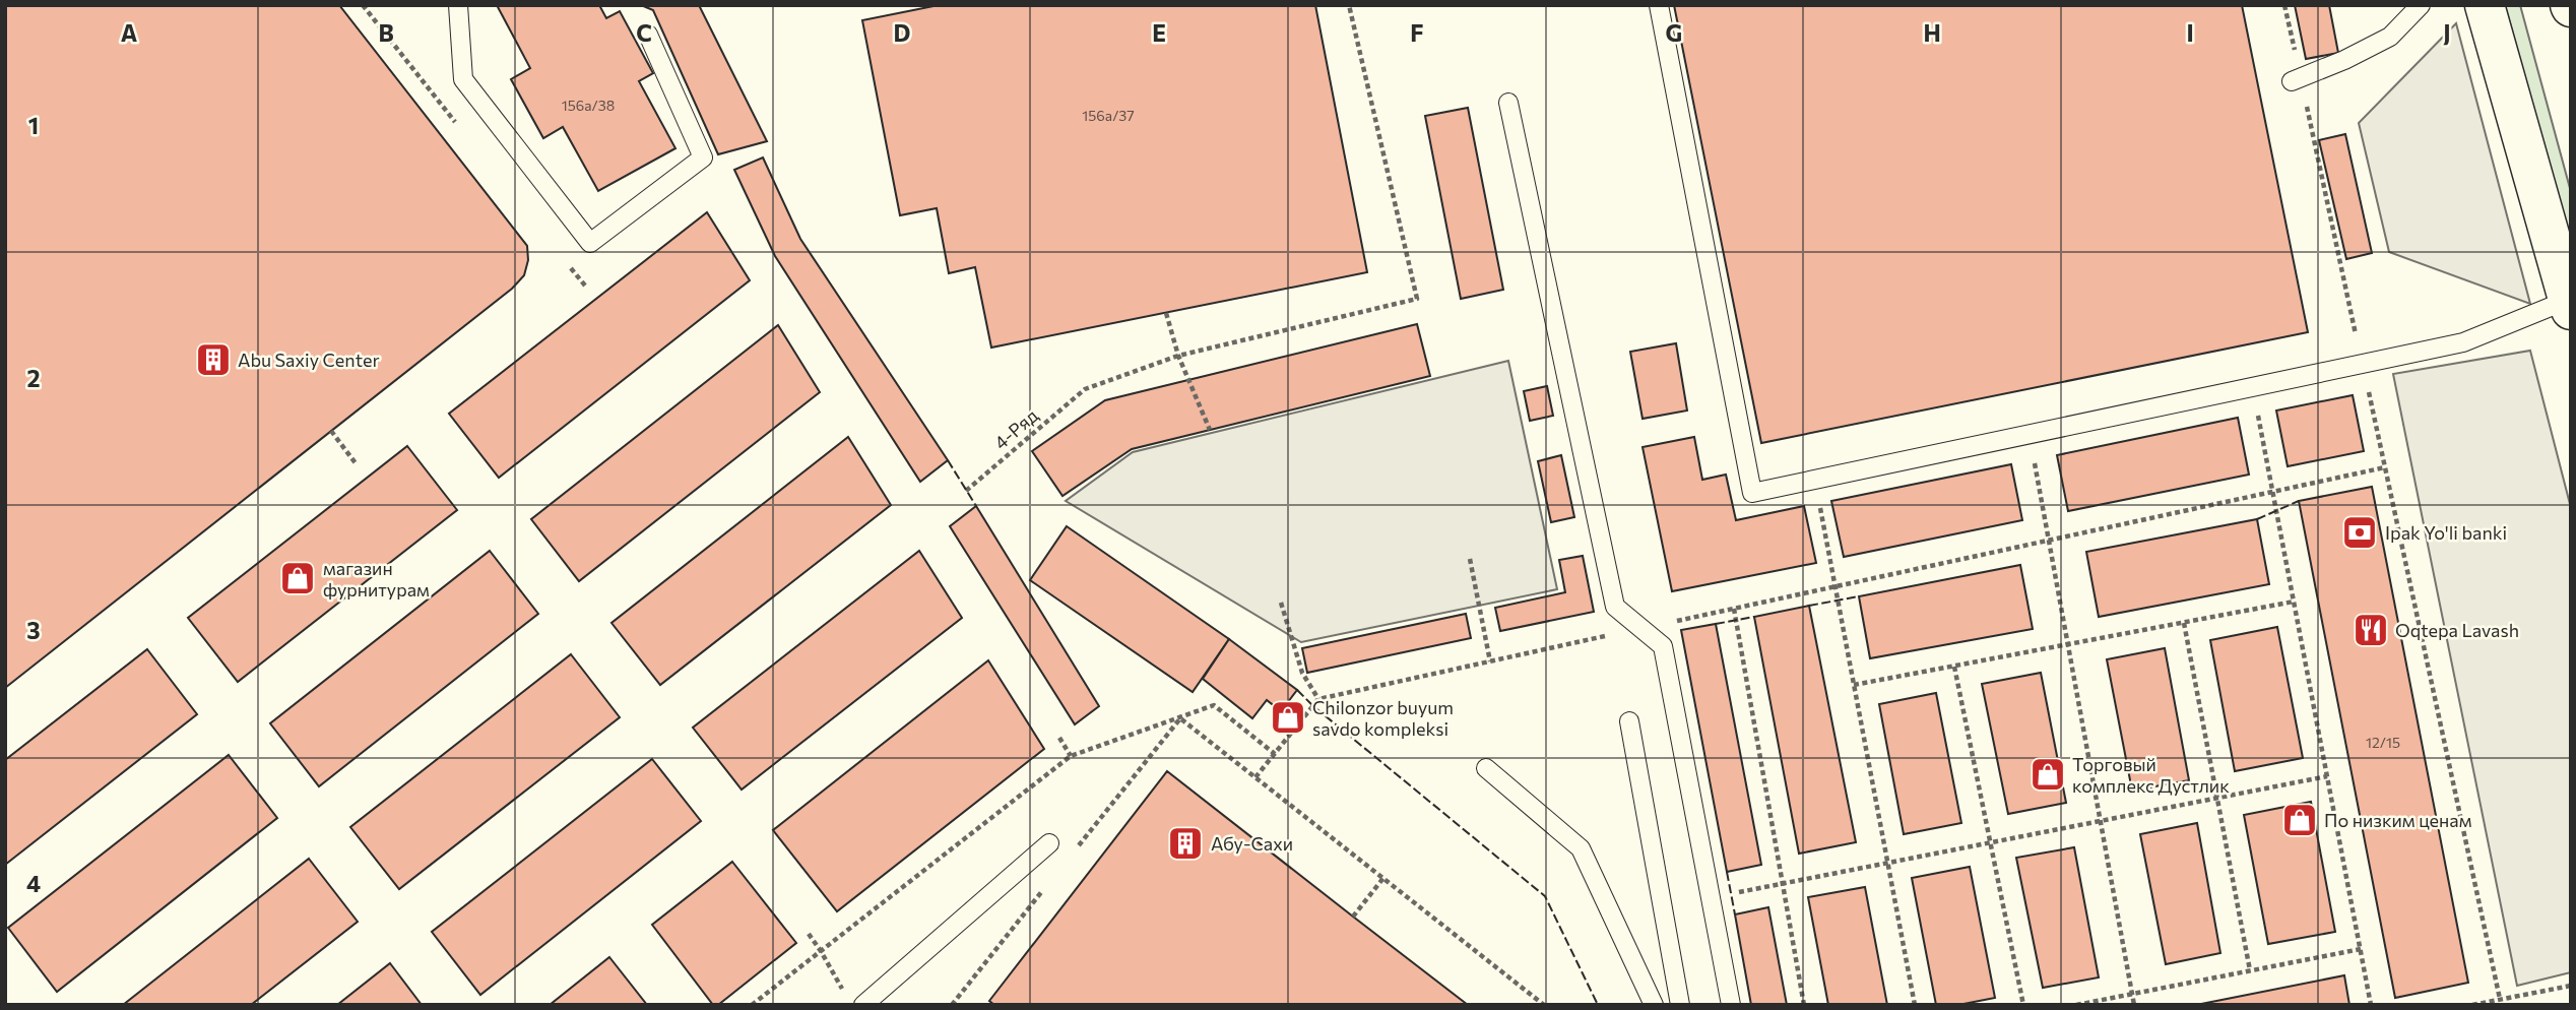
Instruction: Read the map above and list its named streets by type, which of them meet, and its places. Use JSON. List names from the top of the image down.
{
  "streets": {
    "path": ["4-Ряд"]
  },
  "places": {
    "building": ["Abu Saxiy Center", "Абу-Сахи"],
    "bank": ["Ipak Yo'li banki"],
    "shop": [
      "магазин фурнитурам",
      "Chilonzor buyum savdo kompleksi",
      "Торговый комплекс Дустлик",
      "По низким ценам"
    ],
    "restaurant": ["Oqtepa Lavash"]
  },
  "house_numbers": ["156a/38", "156a/37", "12/15"],
  "grid": {
    "columns": [
      "A",
      "B",
      "C",
      "D",
      "E",
      "F",
      "G",
      "H",
      "I",
      "J"
    ],
    "rows": [
      "1",
      "2",
      "3",
      "4"
    ]
  }
}
